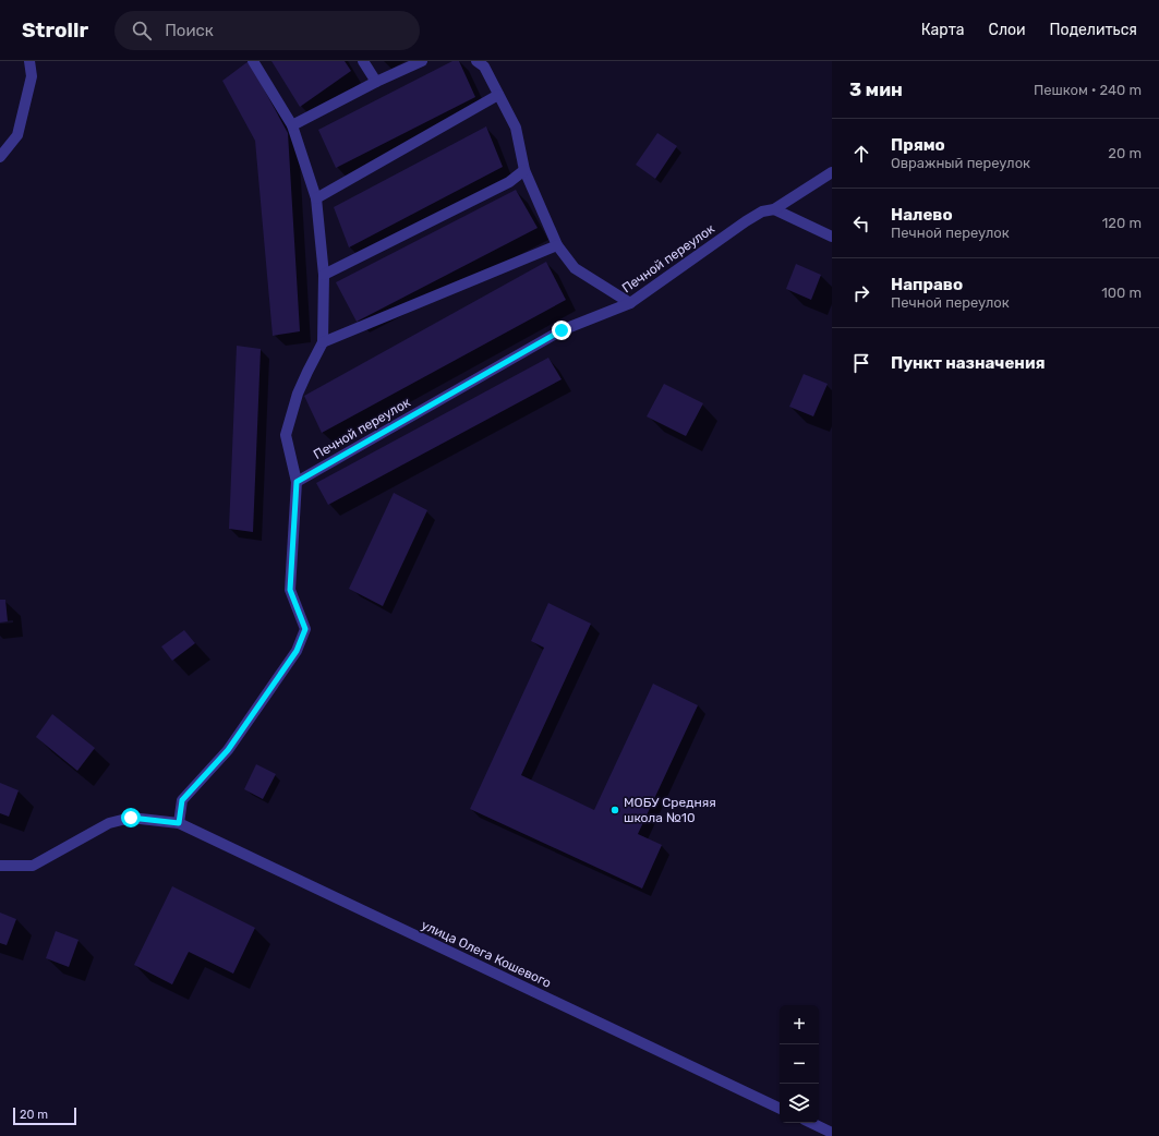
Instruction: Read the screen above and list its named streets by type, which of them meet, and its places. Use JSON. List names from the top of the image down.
{
  "streets": {
    "street": ["Печной переулок", "улица Олега Кошевого"]
  },
  "places": ["МОБУ Средняя школа №10"],
  "scale_bar": "20 m",
  "page": {
    "header": "Strollr",
    "search": "Поиск",
    "nav": ["Карта", "Слои", "Поделиться"],
    "heading": ["3 мин", "Пешком · 240 m"],
    "list": [
      ["Прямо", "Овражный переулок", "20 m"],
      ["Налево", "Печной переулок", "120 m"],
      ["Направо", "Печной переулок", "100 m"],
      "Пункт назначения"
    ],
    "map_buttons": ["+", "−"],
    "scale": "20 m"
  }
}
